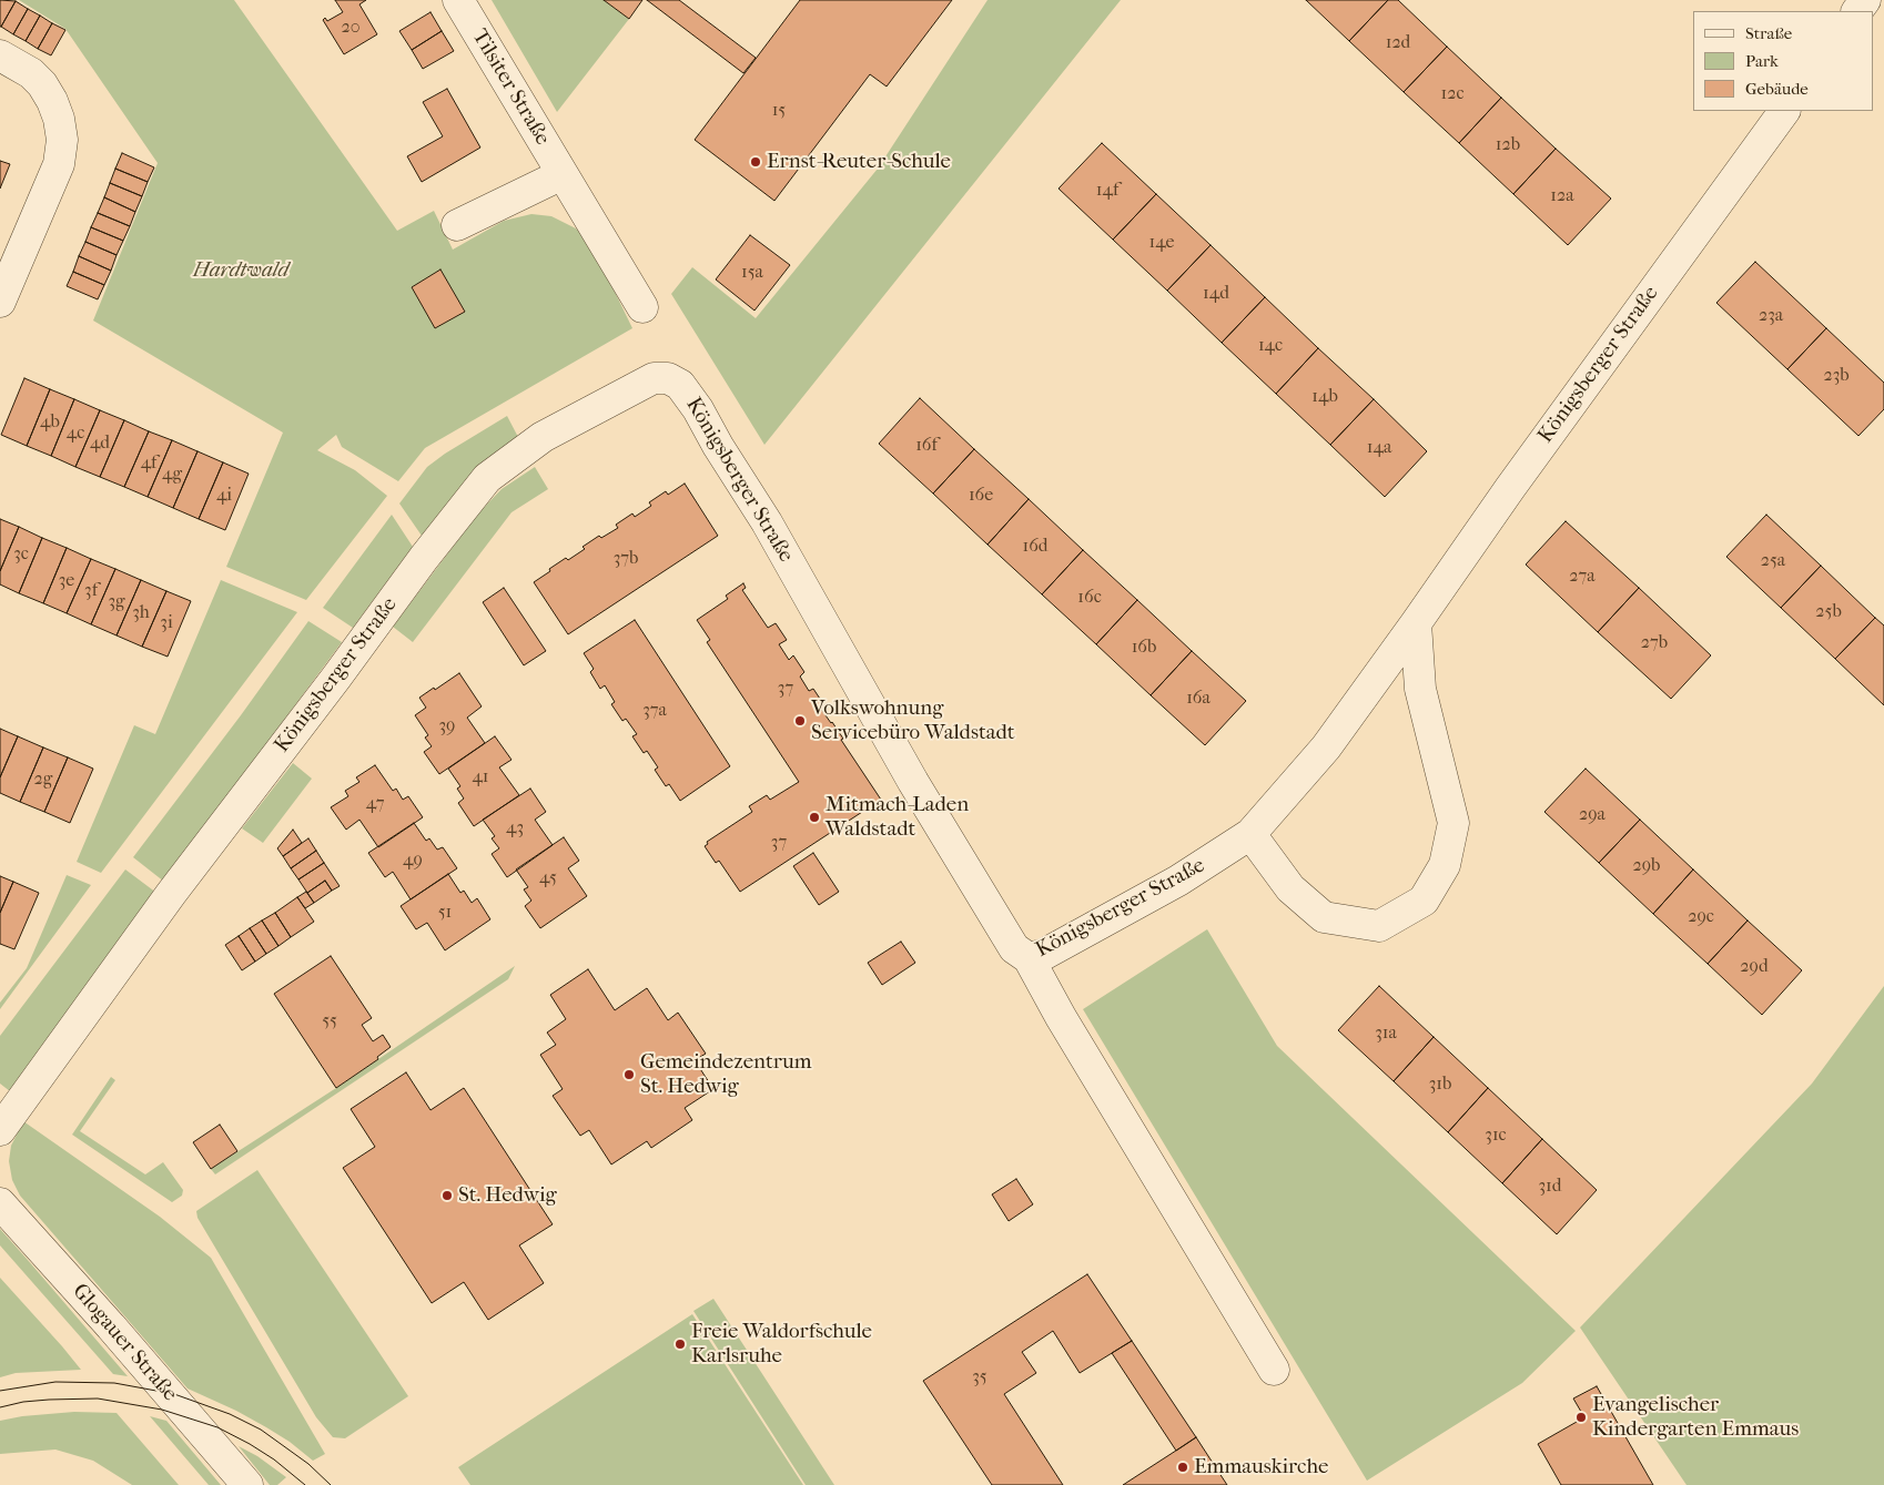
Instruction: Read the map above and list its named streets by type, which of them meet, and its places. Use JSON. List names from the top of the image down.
{
  "streets": {
    "street": ["Tilsiter Straße", "Königsberger Straße", "Glogauer Straße"]
  },
  "parks": ["Hardtwald"],
  "places": [
    "Ernst-Reuter-Schule",
    "Volkswohnung Servicebüro Waldstadt",
    "Mitmach-Laden Waldstadt",
    "Gemeindezentrum St. Hedwig",
    "St. Hedwig",
    "Freie Waldorfschule Karlsruhe",
    "Evangelischer Kindergarten Emmaus",
    "Emmauskirche"
  ],
  "house_numbers": [
    "20",
    "12d",
    "12c",
    "15",
    "12b",
    "14f",
    "12a",
    "14e",
    "15a",
    "14d",
    "23a",
    "14c",
    "23b",
    "14b",
    "4b",
    "4c",
    "4d",
    "16f",
    "14a",
    "4f",
    "4g",
    "4i",
    "16e",
    "16d",
    "3c",
    "37b",
    "25a",
    "27a",
    "3e",
    "3f",
    "16c",
    "3g",
    "25b",
    "3h",
    "3i",
    "27b",
    "16b",
    "37",
    "16a",
    "37a",
    "39",
    "41",
    "2g",
    "47",
    "29a",
    "43",
    "37",
    "49",
    "29b",
    "45",
    "51",
    "29c",
    "29d",
    "55",
    "31a",
    "31b",
    "31c",
    "31d",
    "35"
  ],
  "legend": ["Straße", "Park", "Gebäude"]
}
